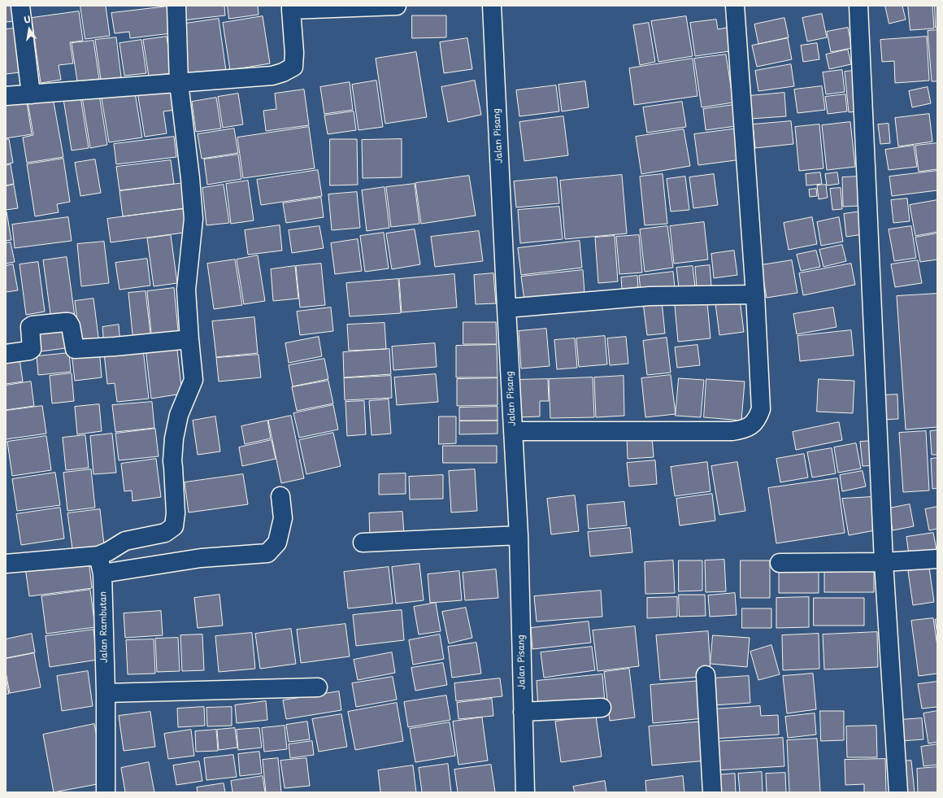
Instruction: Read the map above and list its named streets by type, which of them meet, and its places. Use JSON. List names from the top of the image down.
{
  "streets": {
    "street": ["Jalan Pisang", "Jalan Rambutan"]
  },
  "north": "top"
}
